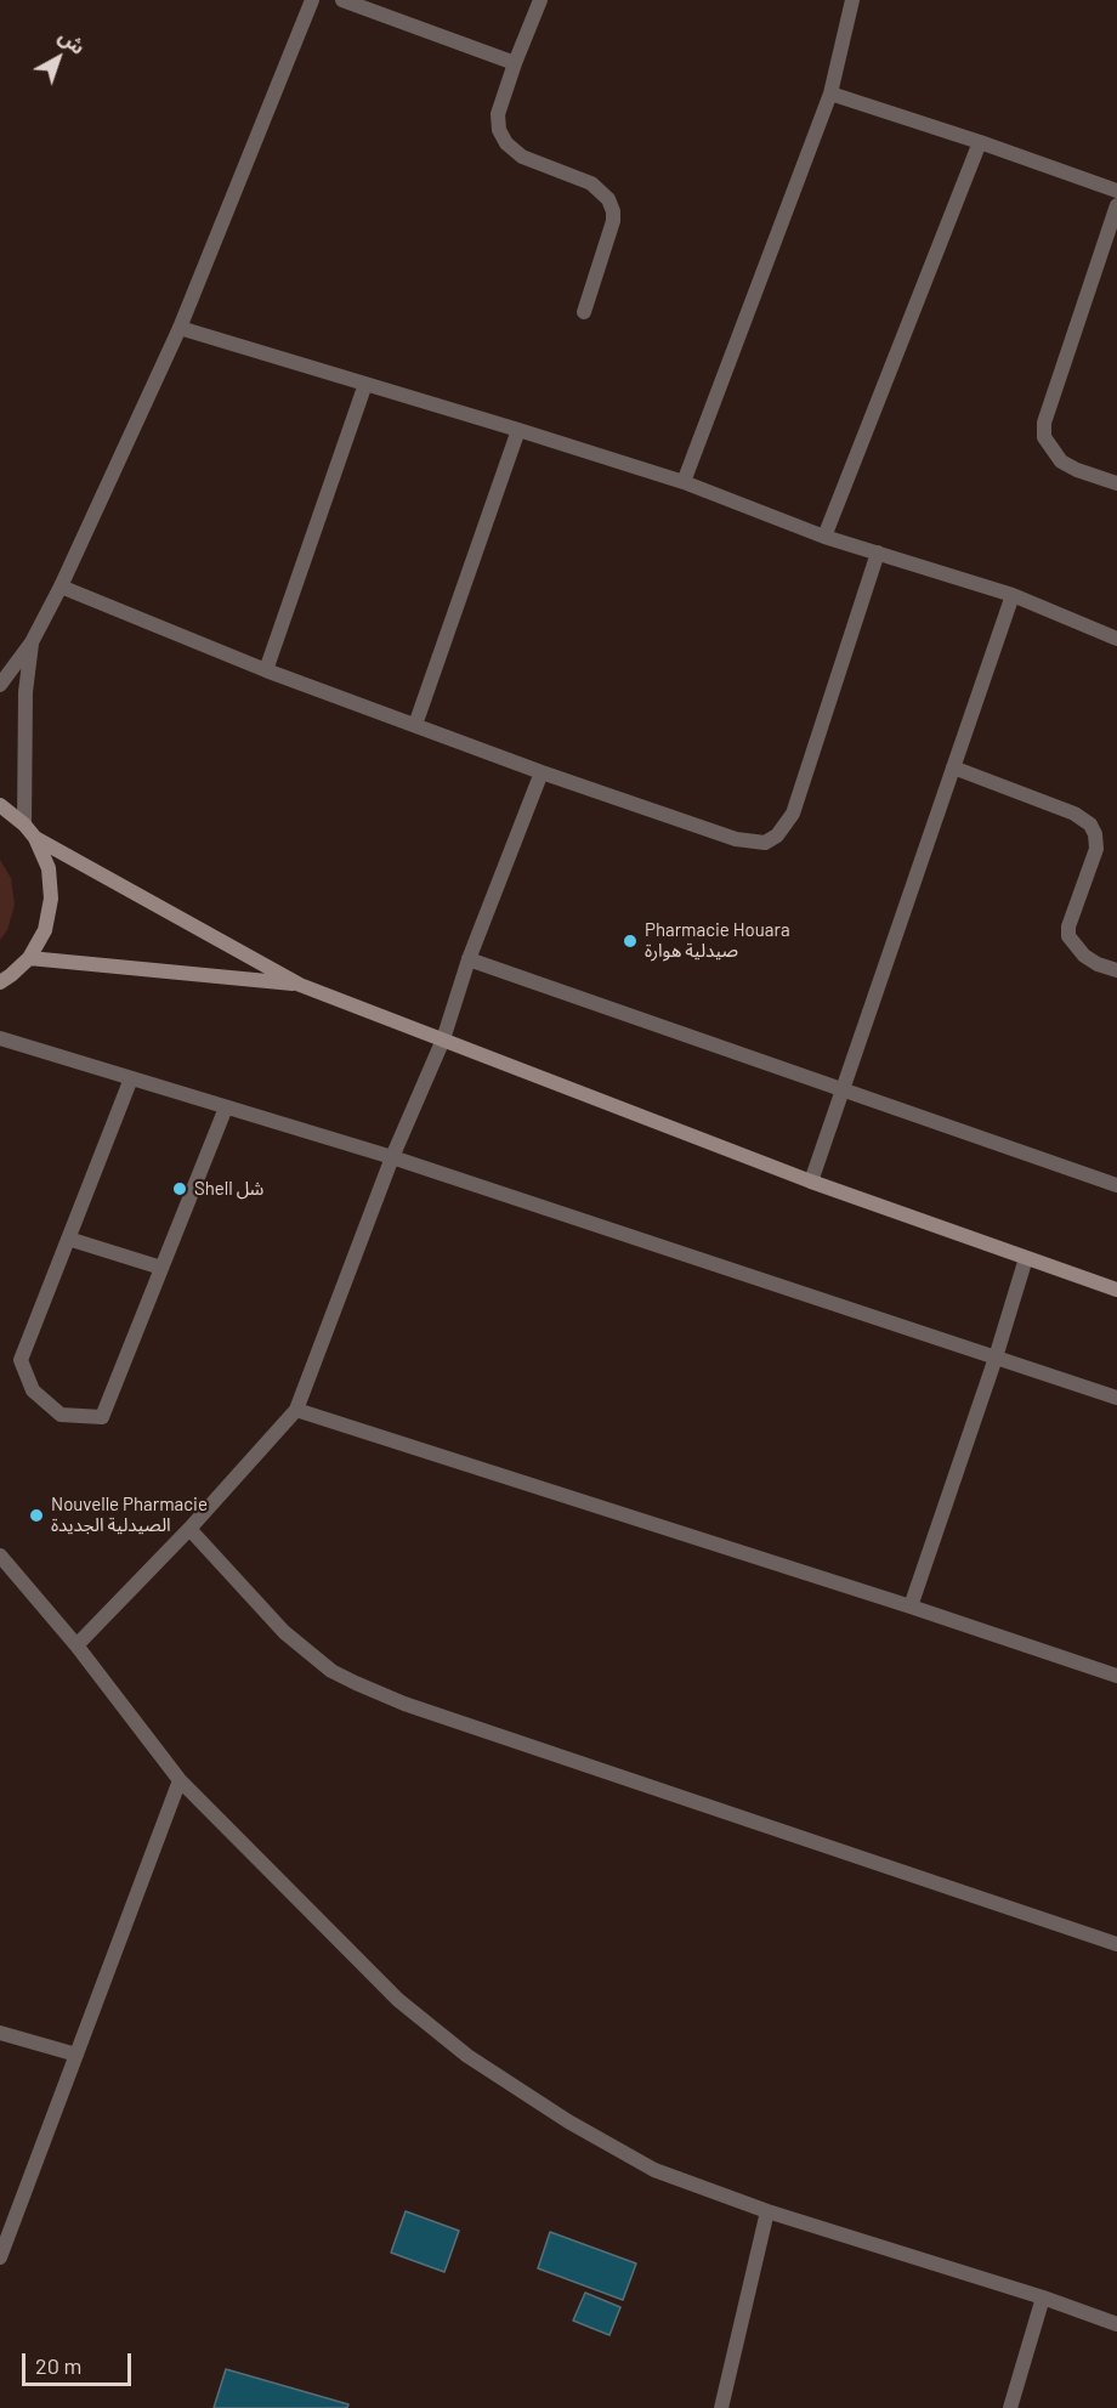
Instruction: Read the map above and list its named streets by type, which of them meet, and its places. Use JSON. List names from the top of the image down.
{
  "places": ["Pharmacie Houara صيدلية هوارة", "Shell شل", "Nouvelle Pharmacie الصيدلية الجديدة"],
  "scale_bar": "20 m",
  "north": "top right"
}
